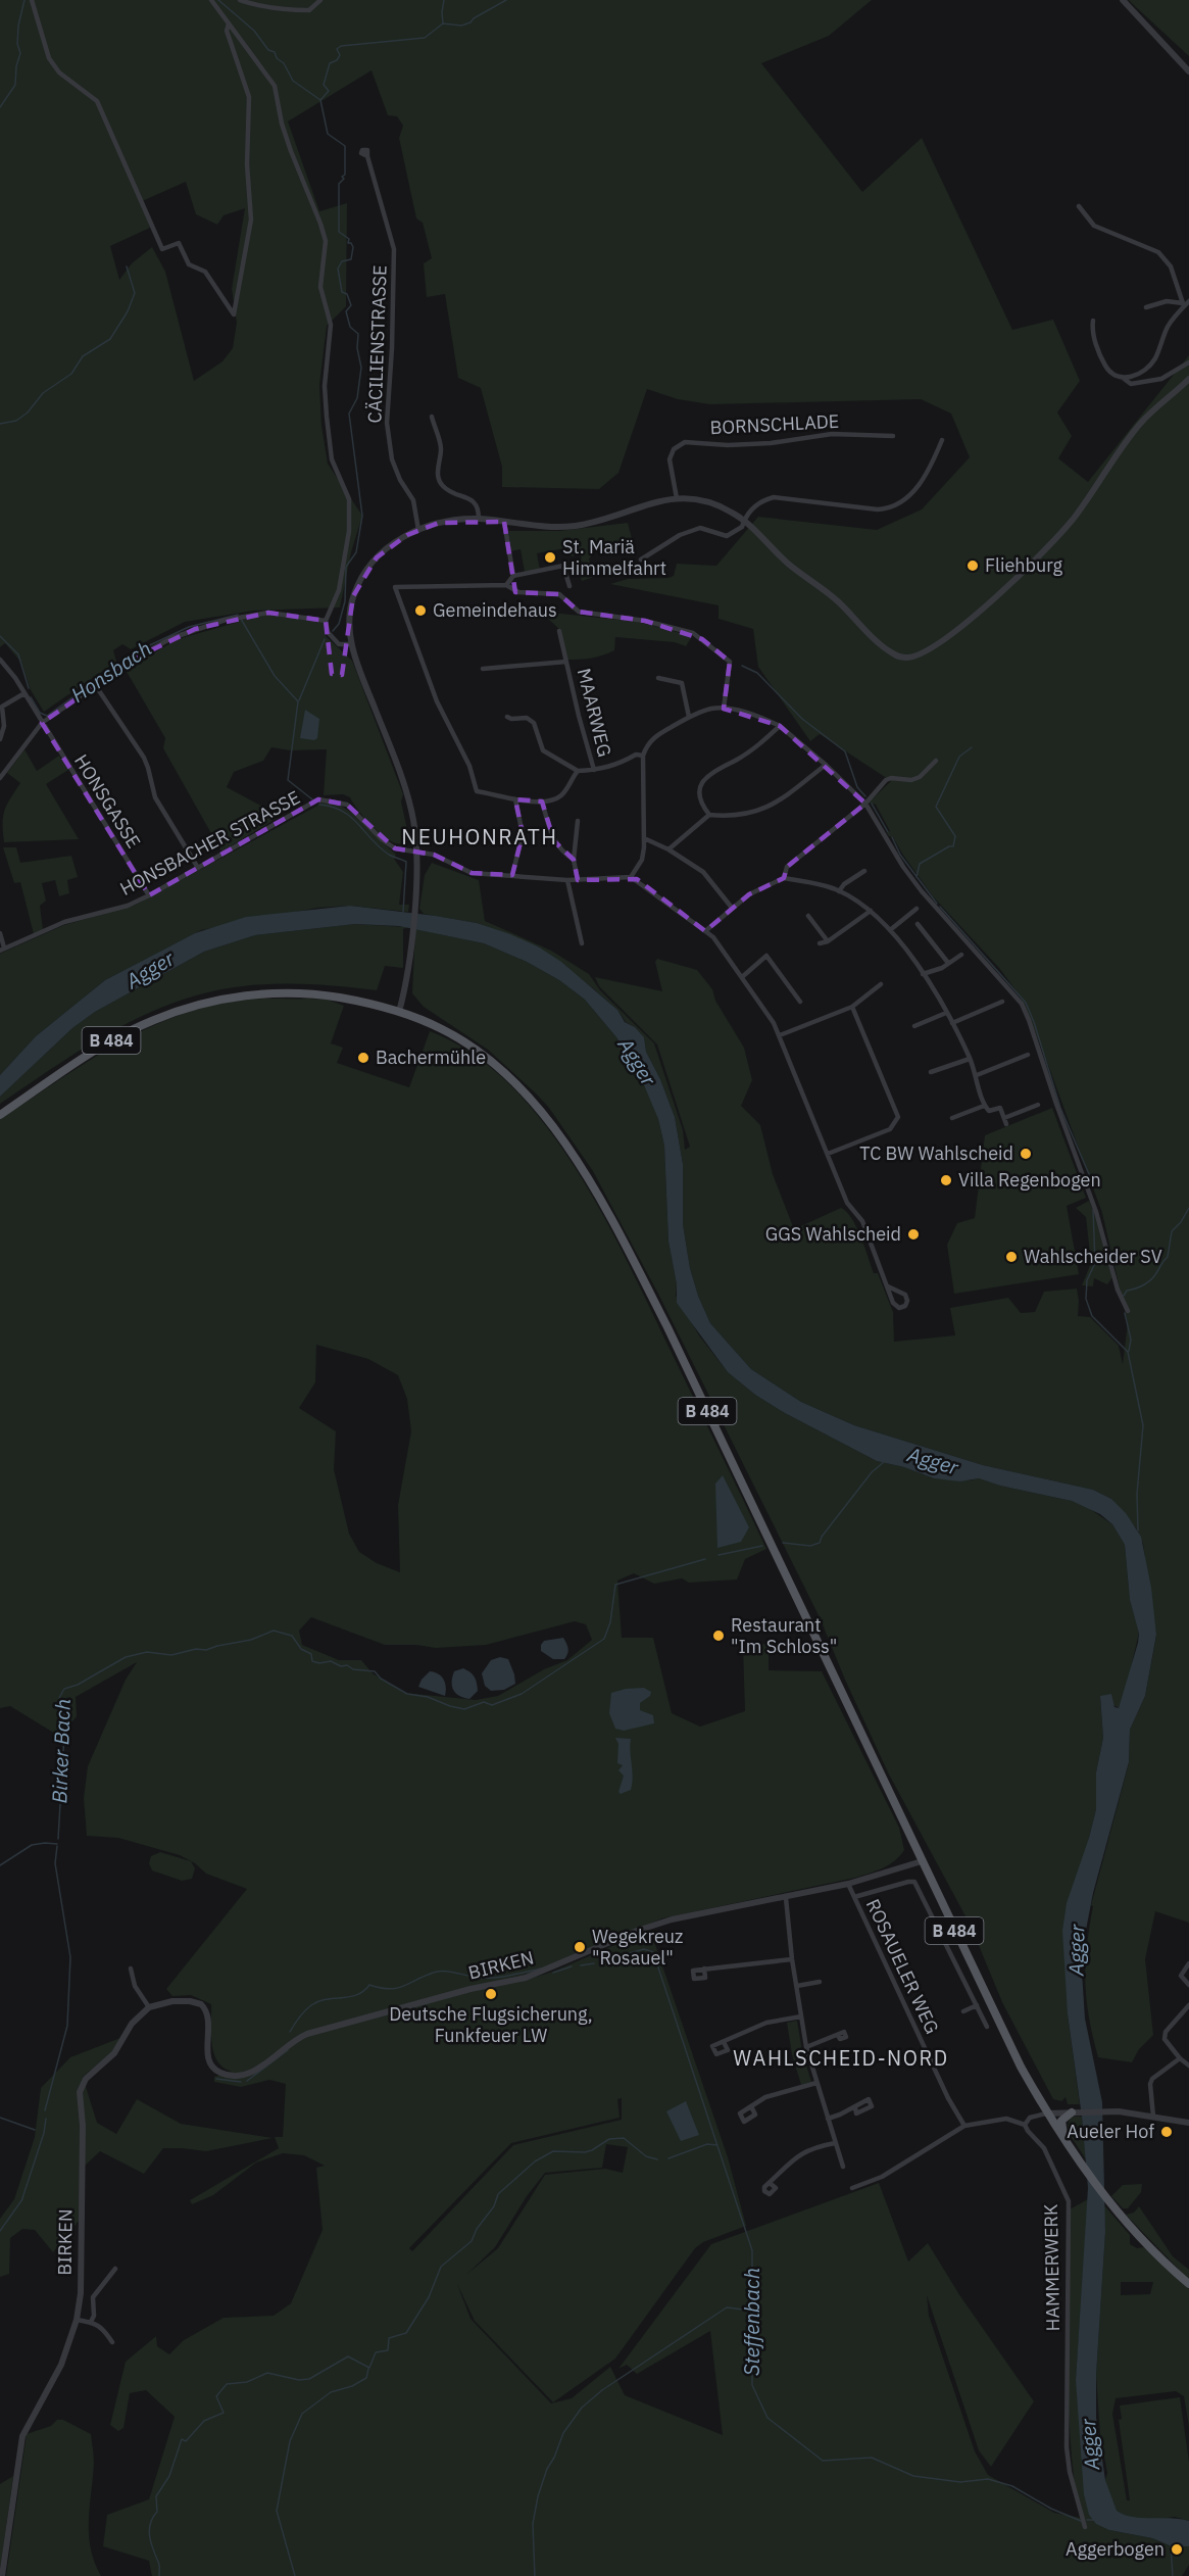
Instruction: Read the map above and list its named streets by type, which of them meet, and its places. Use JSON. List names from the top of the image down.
{
  "streets": {
    "main road": ["B 484"],
    "street": [
      "CÄCILIENSTRASSE",
      "BORNSCHLADE",
      "MAARWEG",
      "HONSGASSE",
      "HONSBACHER STRASSE",
      "BIRKEN",
      "ROSAUELER WEG",
      "HAMMERWERK"
    ]
  },
  "crossings": [
    ["HONSGASSE", "HONSBACHER STRASSE"],
    ["B 484", "BIRKEN"],
    ["BIRKEN", "ROSAUELER WEG"]
  ],
  "districts": ["NEUHONRATH", "WAHLSCHEID-NORD"],
  "water": [
    "Honsbach",
    "Agger",
    "Birker Bach",
    "Steffenbach"
  ],
  "places": [
    "St. Mariä Himmelfahrt",
    "Fliehburg",
    "Gemeindehaus",
    "Bachermühle",
    "TC BW Wahlscheid",
    "Villa Regenbogen",
    "GGS Wahlscheid",
    "Wahlscheider SV",
    "Restaurant \"Im Schloss\"",
    "Wegekreuz \"Rosauel\"",
    "Deutsche Flugsicherung, Funkfeuer LW",
    "Aueler Hof",
    "Aggerbogen"
  ]
}
